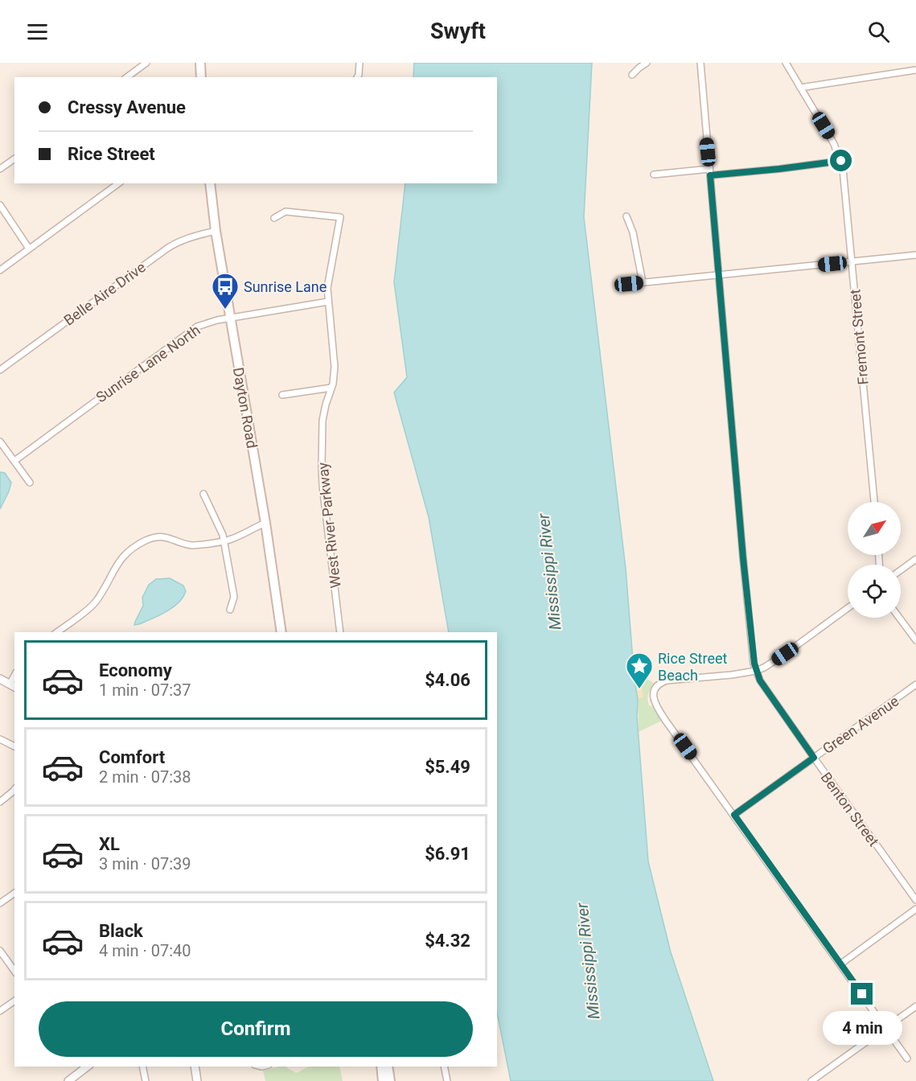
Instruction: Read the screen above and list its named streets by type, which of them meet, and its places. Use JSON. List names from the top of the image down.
{
  "streets": {
    "main road": ["Dayton Road"],
    "street": [
      "Belle Aire Drive",
      "Fremont Street",
      "Sunrise Lane North",
      "West River Parkway",
      "Green Avenue",
      "Benton Street"
    ]
  },
  "crossings": [
    ["Belle Aire Drive", "Dayton Road"],
    ["Sunrise Lane North", "Dayton Road"],
    ["Sunrise Lane North", "West River Parkway"],
    ["Green Avenue", "Benton Street"]
  ],
  "water": ["Mississippi River"],
  "places": {
    "bus stop": ["Sunrise Lane"],
    "place": ["Rice Street Beach"]
  },
  "north": "top right",
  "page": {
    "header": "Swyft",
    "banner": ["Cressy Avenue", "Rice Street"],
    "list": [
      {
        "name": "Economy",
        "note": "1 min · 07:37",
        "value": "$4.06"
      },
      {
        "name": "Comfort",
        "note": "2 min · 07:38",
        "value": "$5.49"
      },
      {
        "name": "XL",
        "note": "3 min · 07:39",
        "value": "$6.91"
      },
      {
        "name": "Black",
        "note": "4 min · 07:40",
        "value": "$4.32"
      }
    ],
    "buttons": "Confirm",
    "bubble": "4 min"
  }
}
